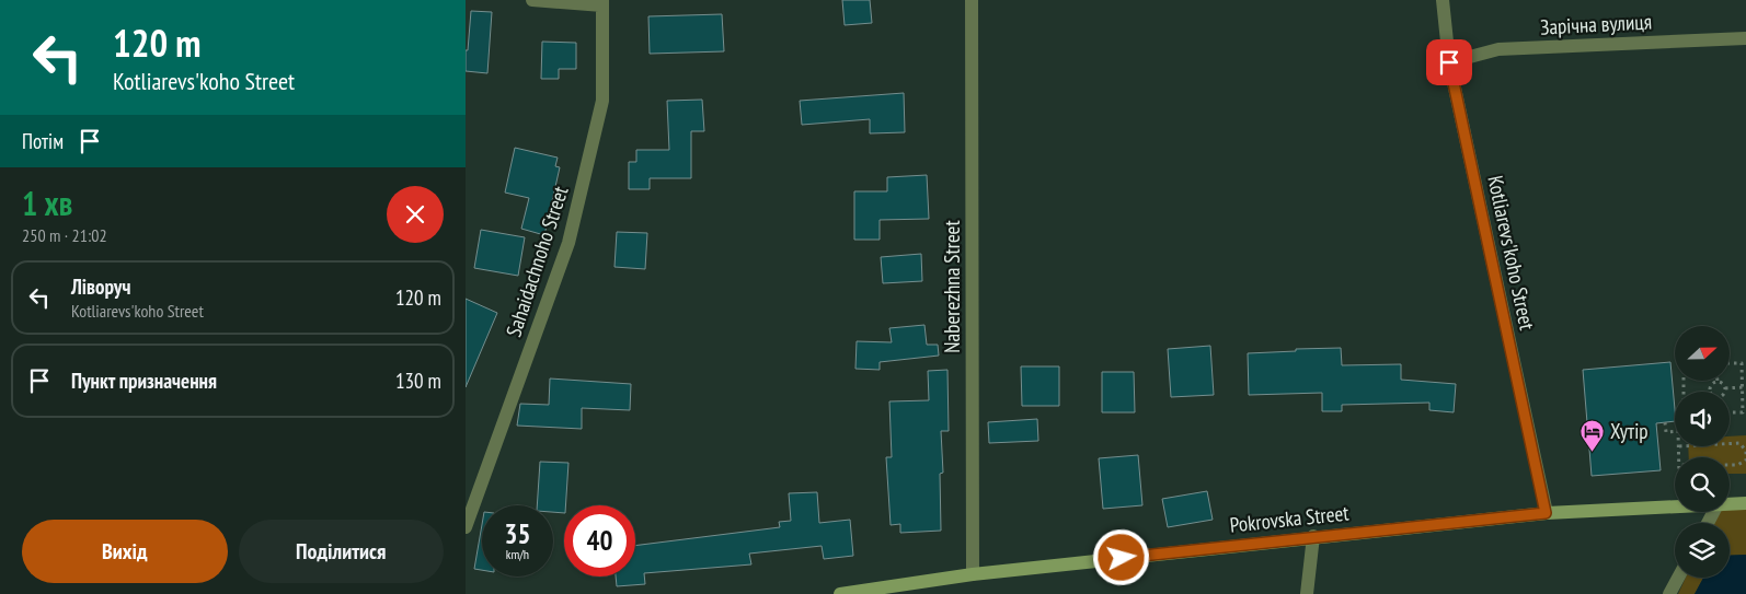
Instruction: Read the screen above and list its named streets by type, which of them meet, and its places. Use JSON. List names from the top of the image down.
{
  "streets": {
    "street": [
      "Зарічна вулиця",
      "Kotliarevs'koho Street",
      "Sahaidachnoho Street",
      "Naberezhna Street",
      "Pokrovska Street"
    ]
  },
  "crossings": [
    ["Зарічна вулиця", "Kotliarevs'koho Street"],
    ["Kotliarevs'koho Street", "Pokrovska Street"],
    ["Naberezhna Street", "Pokrovska Street"]
  ],
  "places": {
    "hotel": ["Хутір"]
  },
  "north": "right",
  "page": {
    "turn": ["120 m", "Kotliarevs'koho Street"],
    "then": "Потім",
    "heading": ["1 хв", "250 m · 21:02"],
    "list": [
      {
        "name": "Ліворуч",
        "note": "Kotliarevs'koho Street",
        "value": "120 m"
      },
      {
        "name": "Пункт призначення",
        "value": "130 m"
      }
    ],
    "speed": "35 km/h",
    "limit": "40",
    "buttons": ["Вихід", "Поділитися"]
  }
}
